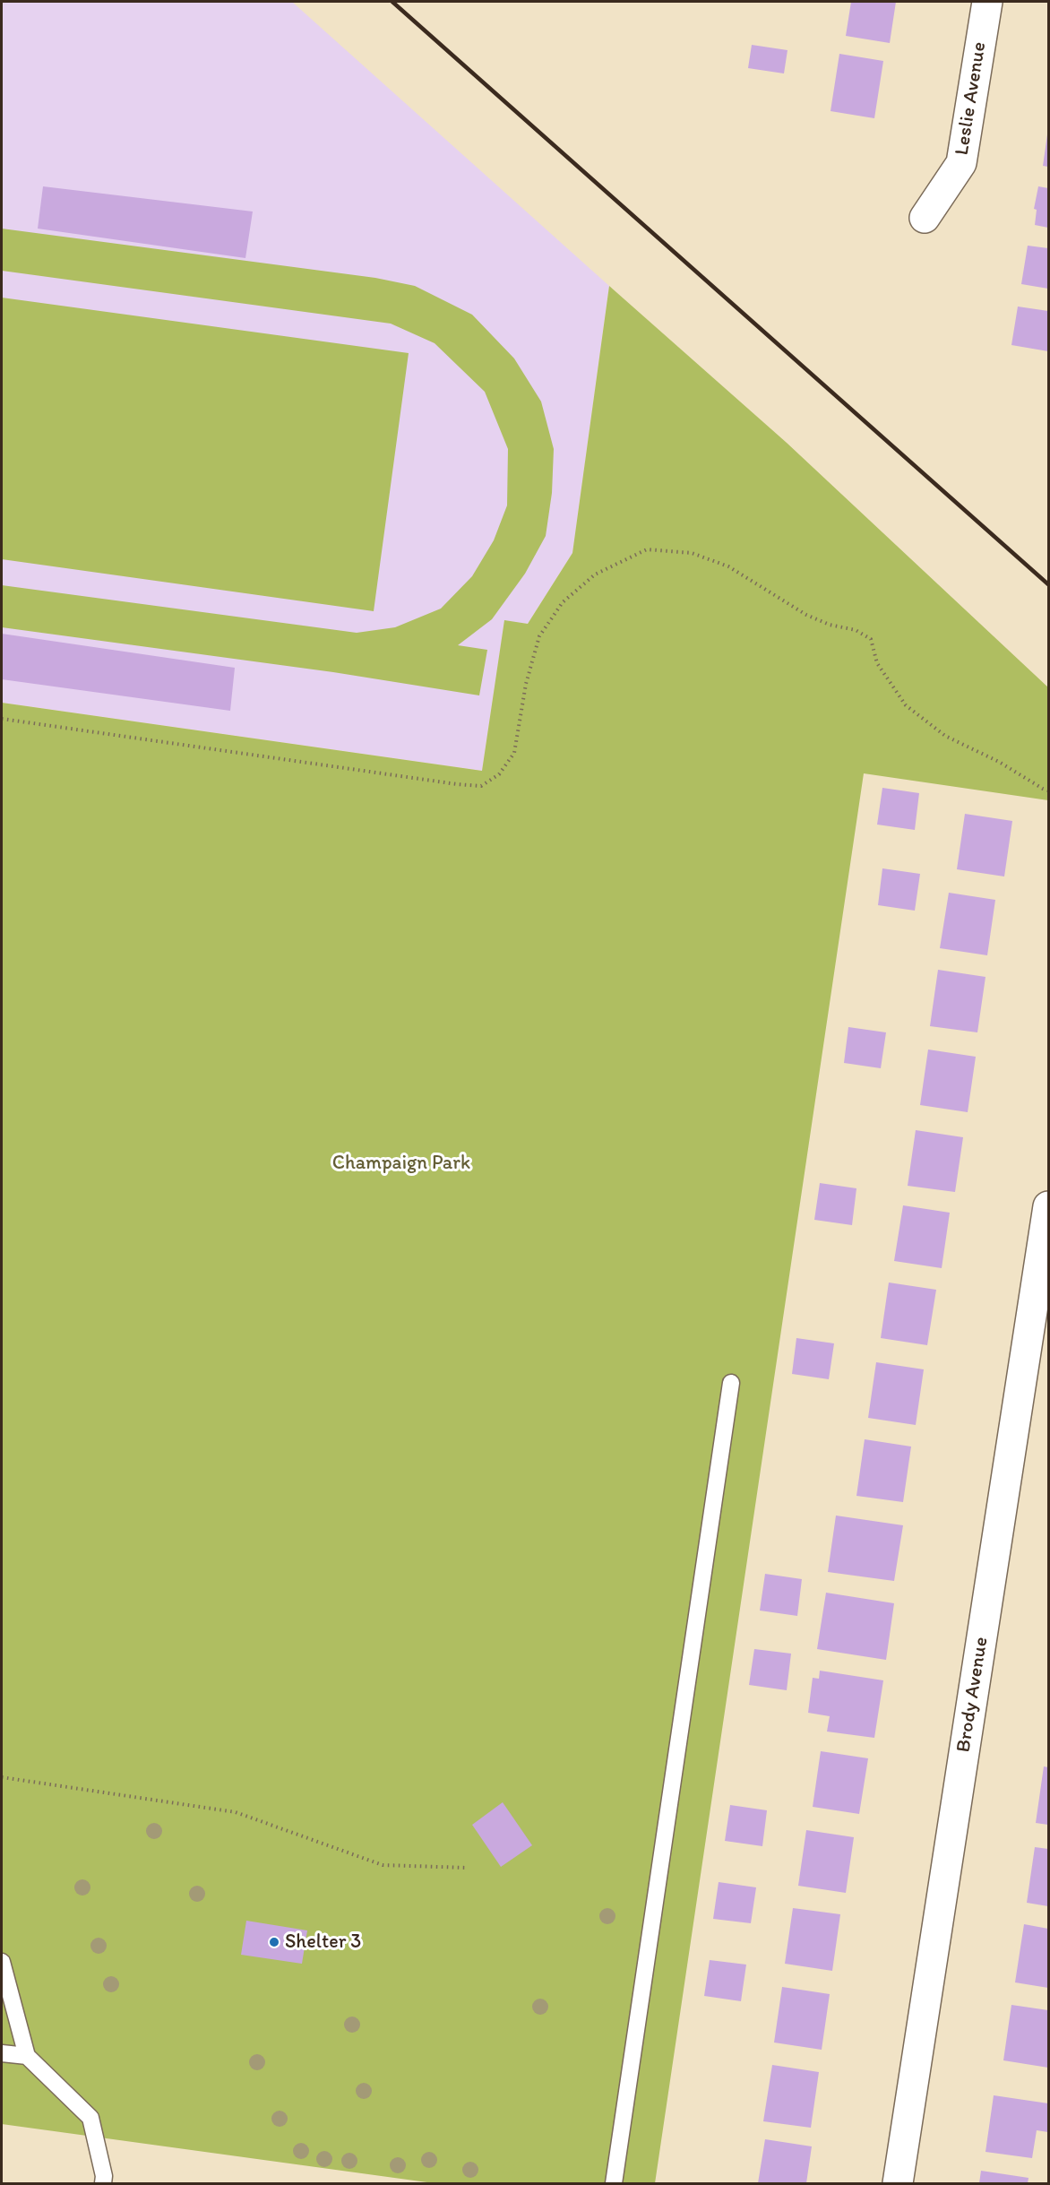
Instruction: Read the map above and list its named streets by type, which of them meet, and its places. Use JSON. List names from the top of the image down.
{
  "streets": {
    "street": ["Leslie Avenue", "Brody Avenue"]
  },
  "parks": ["Champaign Park"],
  "places": ["Shelter 3"]
}
